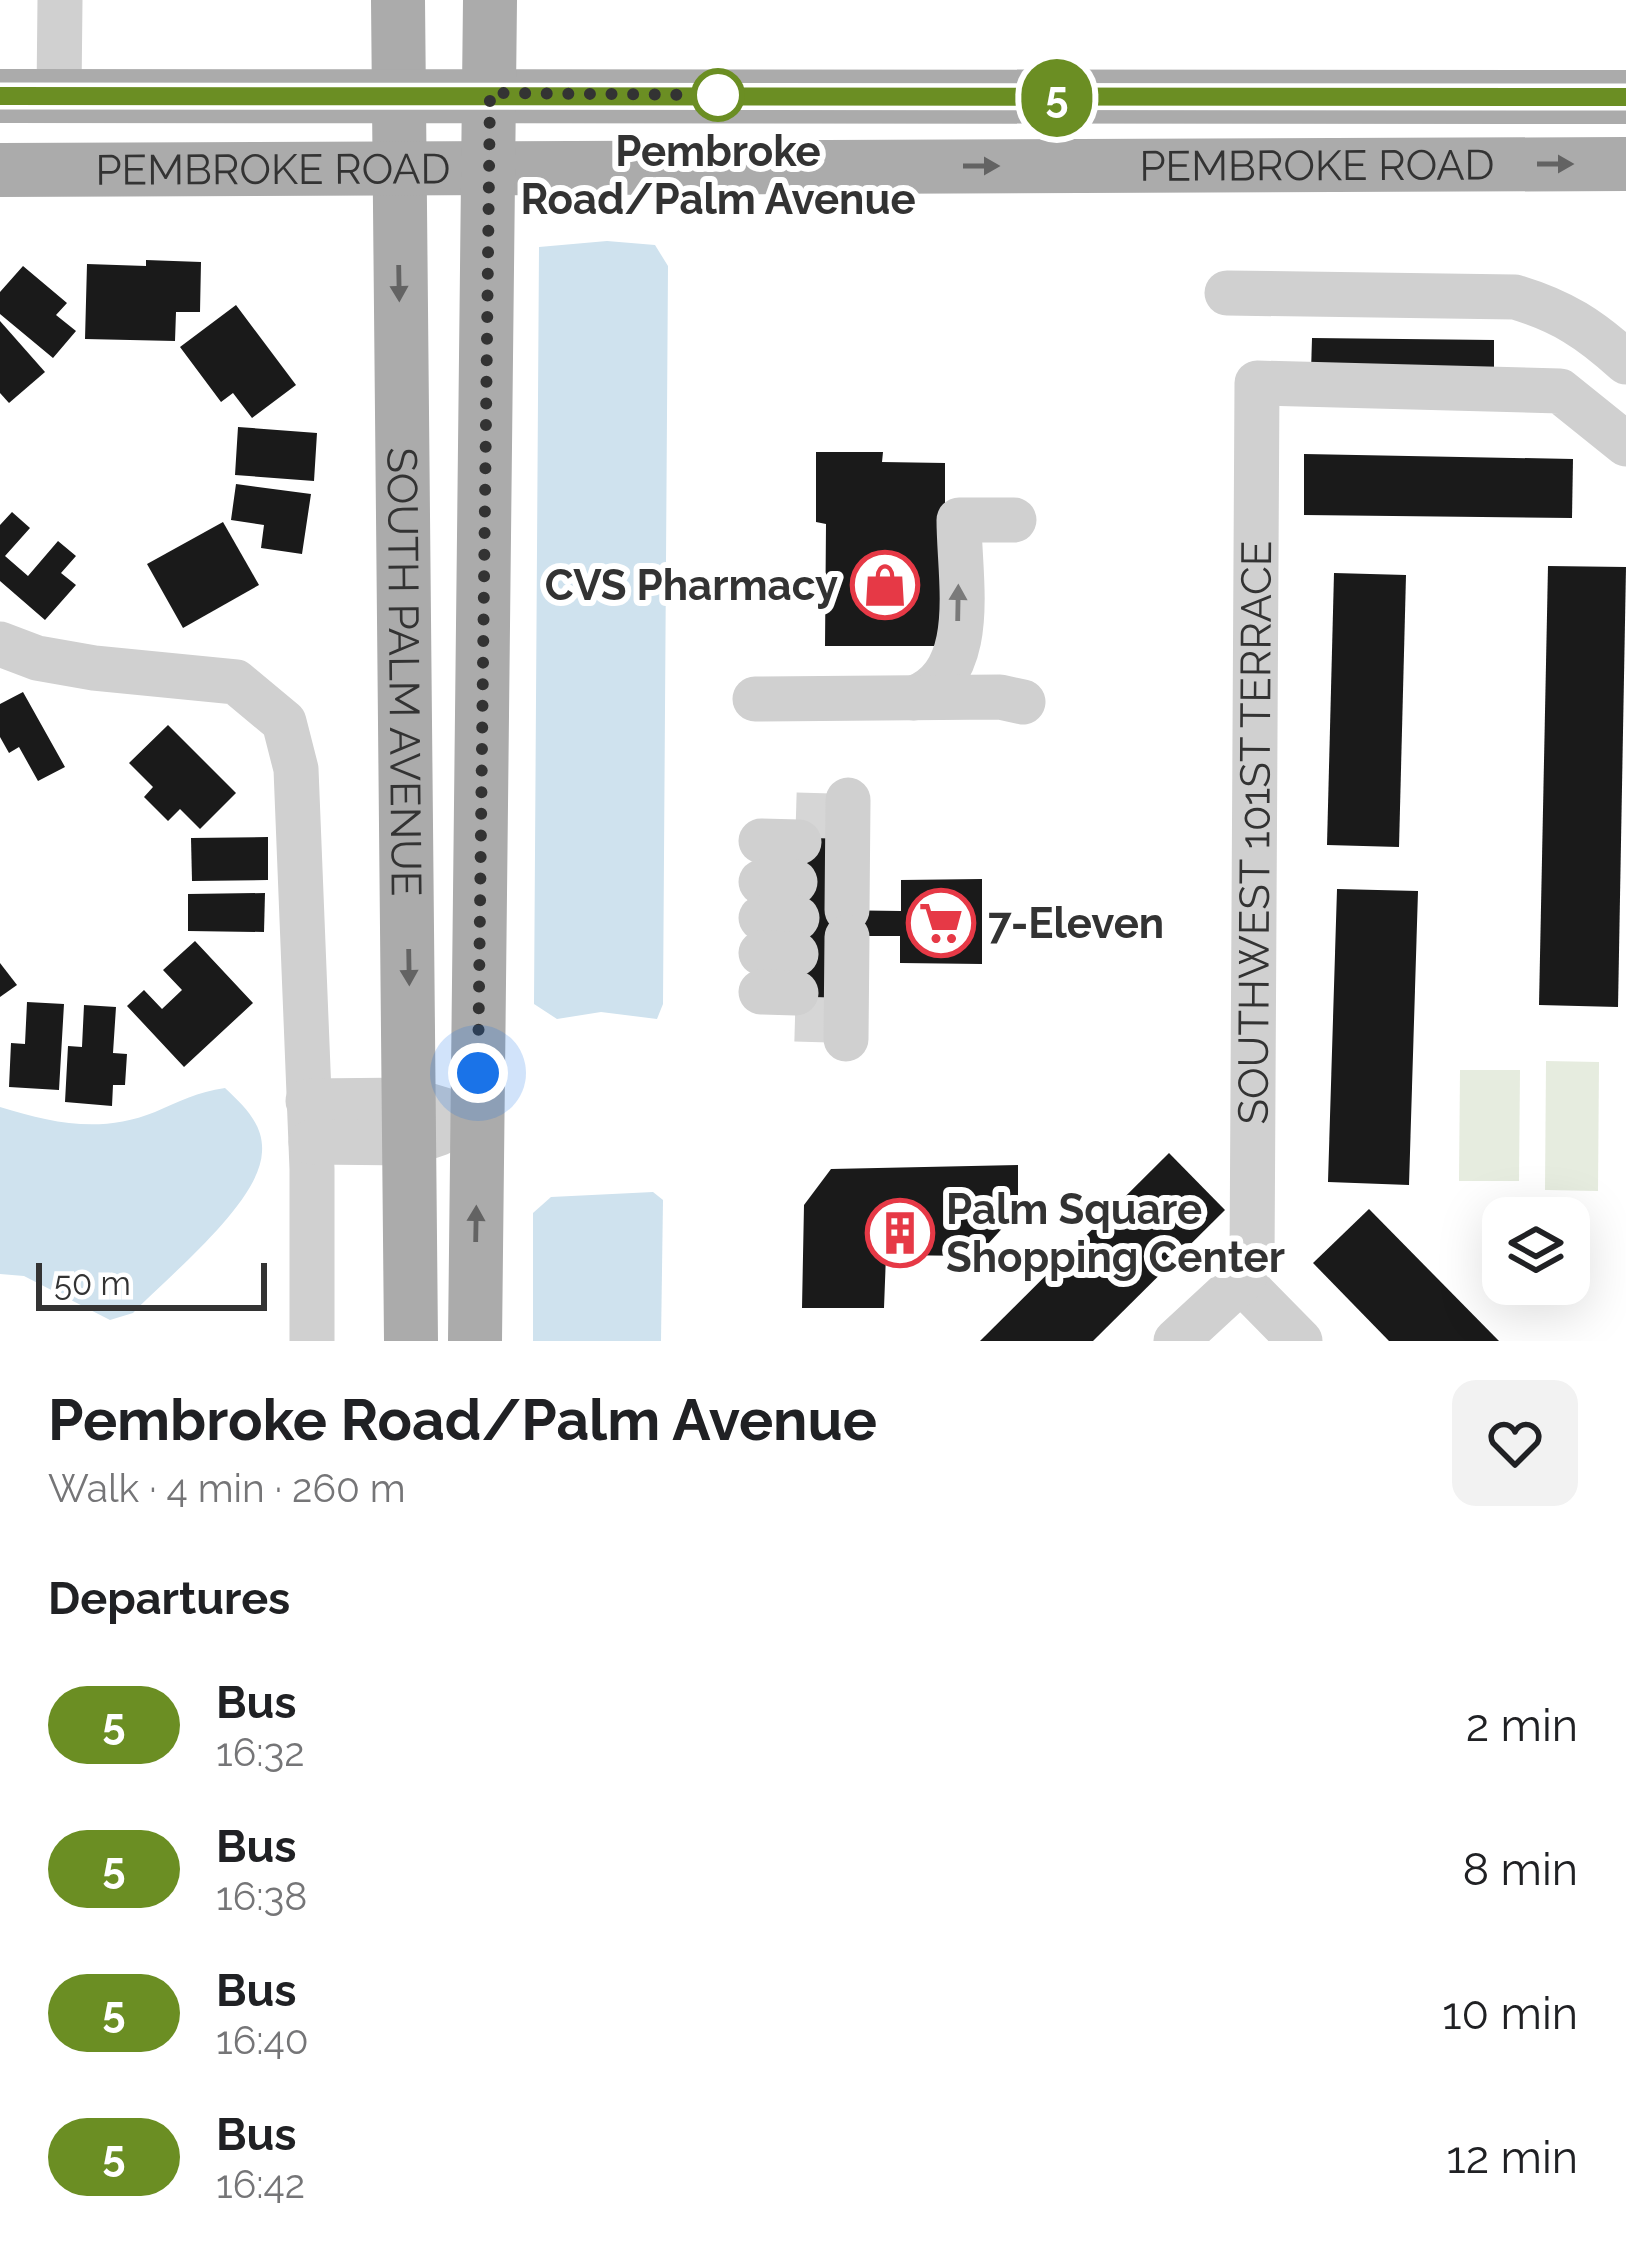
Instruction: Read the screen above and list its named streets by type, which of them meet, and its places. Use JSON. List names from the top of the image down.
{
  "streets": {
    "main road": ["PEMBROKE ROAD", "SOUTH PALM AVENUE"],
    "street": ["SOUTHWEST 101ST TERRACE"]
  },
  "crossings": [
    ["PEMBROKE ROAD", "SOUTH PALM AVENUE"]
  ],
  "places": {
    "other": ["Pembroke Road/Palm Avenue"],
    "shop": ["CVS Pharmacy"],
    "supermarket": ["7-Eleven"],
    "building": ["Palm Square Shopping Center"]
  },
  "lines": ["bus line 5"],
  "scale_bar": "50 m",
  "page": {
    "on_map": "5",
    "scale": "50 m",
    "heading": [
      ["Pembroke Road/Palm Avenue", "Walk · 4 min · 260 m"],
      "Departures"
    ],
    "list": [
      {
        "mark": "5",
        "name": "Bus",
        "note": "16:32",
        "value": "2 min"
      },
      {
        "mark": "5",
        "name": "Bus",
        "note": "16:38",
        "value": "8 min"
      },
      {
        "mark": "5",
        "name": "Bus",
        "note": "16:40",
        "value": "10 min"
      },
      {
        "mark": "5",
        "name": "Bus",
        "note": "16:42",
        "value": "12 min"
      }
    ]
  }
}
